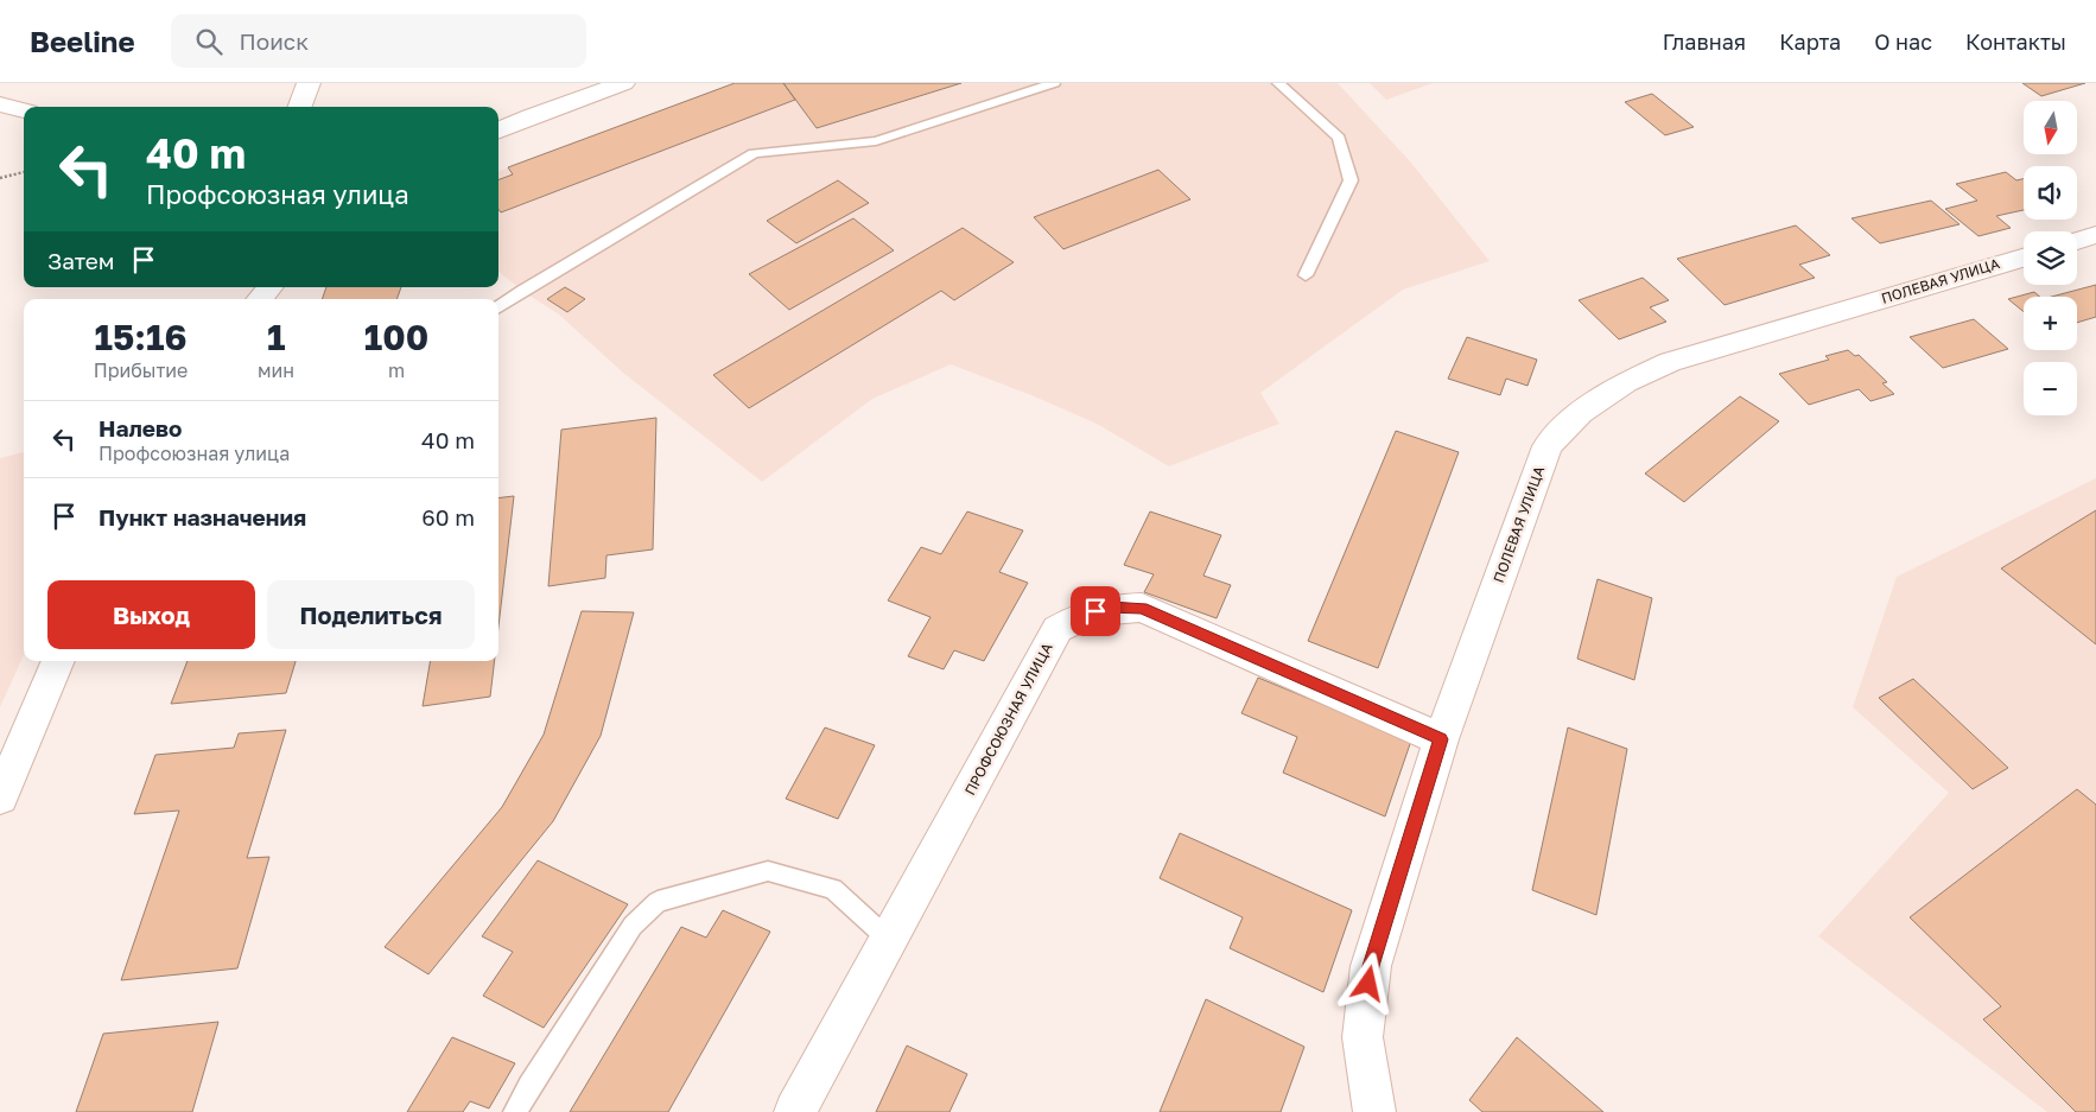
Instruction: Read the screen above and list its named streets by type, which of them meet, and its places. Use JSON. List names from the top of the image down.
{
  "streets": {
    "street": ["ПОЛЕВАЯ УЛИЦА", "ПРОФСОЮЗНАЯ УЛИЦА"]
  },
  "crossings": [
    ["ПОЛЕВАЯ УЛИЦА", "ПРОФСОЮЗНАЯ УЛИЦА"]
  ],
  "north": "bottom",
  "page": {
    "header": "Beeline",
    "search": "Поиск",
    "nav": [
      "Главная",
      "Карта",
      "О нас",
      "Контакты"
    ],
    "map_buttons": ["+", "−"],
    "turn": ["40 m", "Профсоюзная улица"],
    "then": "Затем",
    "eta": [
      "15:16",
      "Прибытие",
      "1",
      "мин",
      "100",
      "m"
    ],
    "list": [
      {
        "name": "Налево",
        "note": "Профсоюзная улица",
        "value": "40 m"
      },
      {
        "name": "Пункт назначения",
        "value": "60 m"
      }
    ],
    "buttons": ["Выход", "Поделиться"]
  }
}
